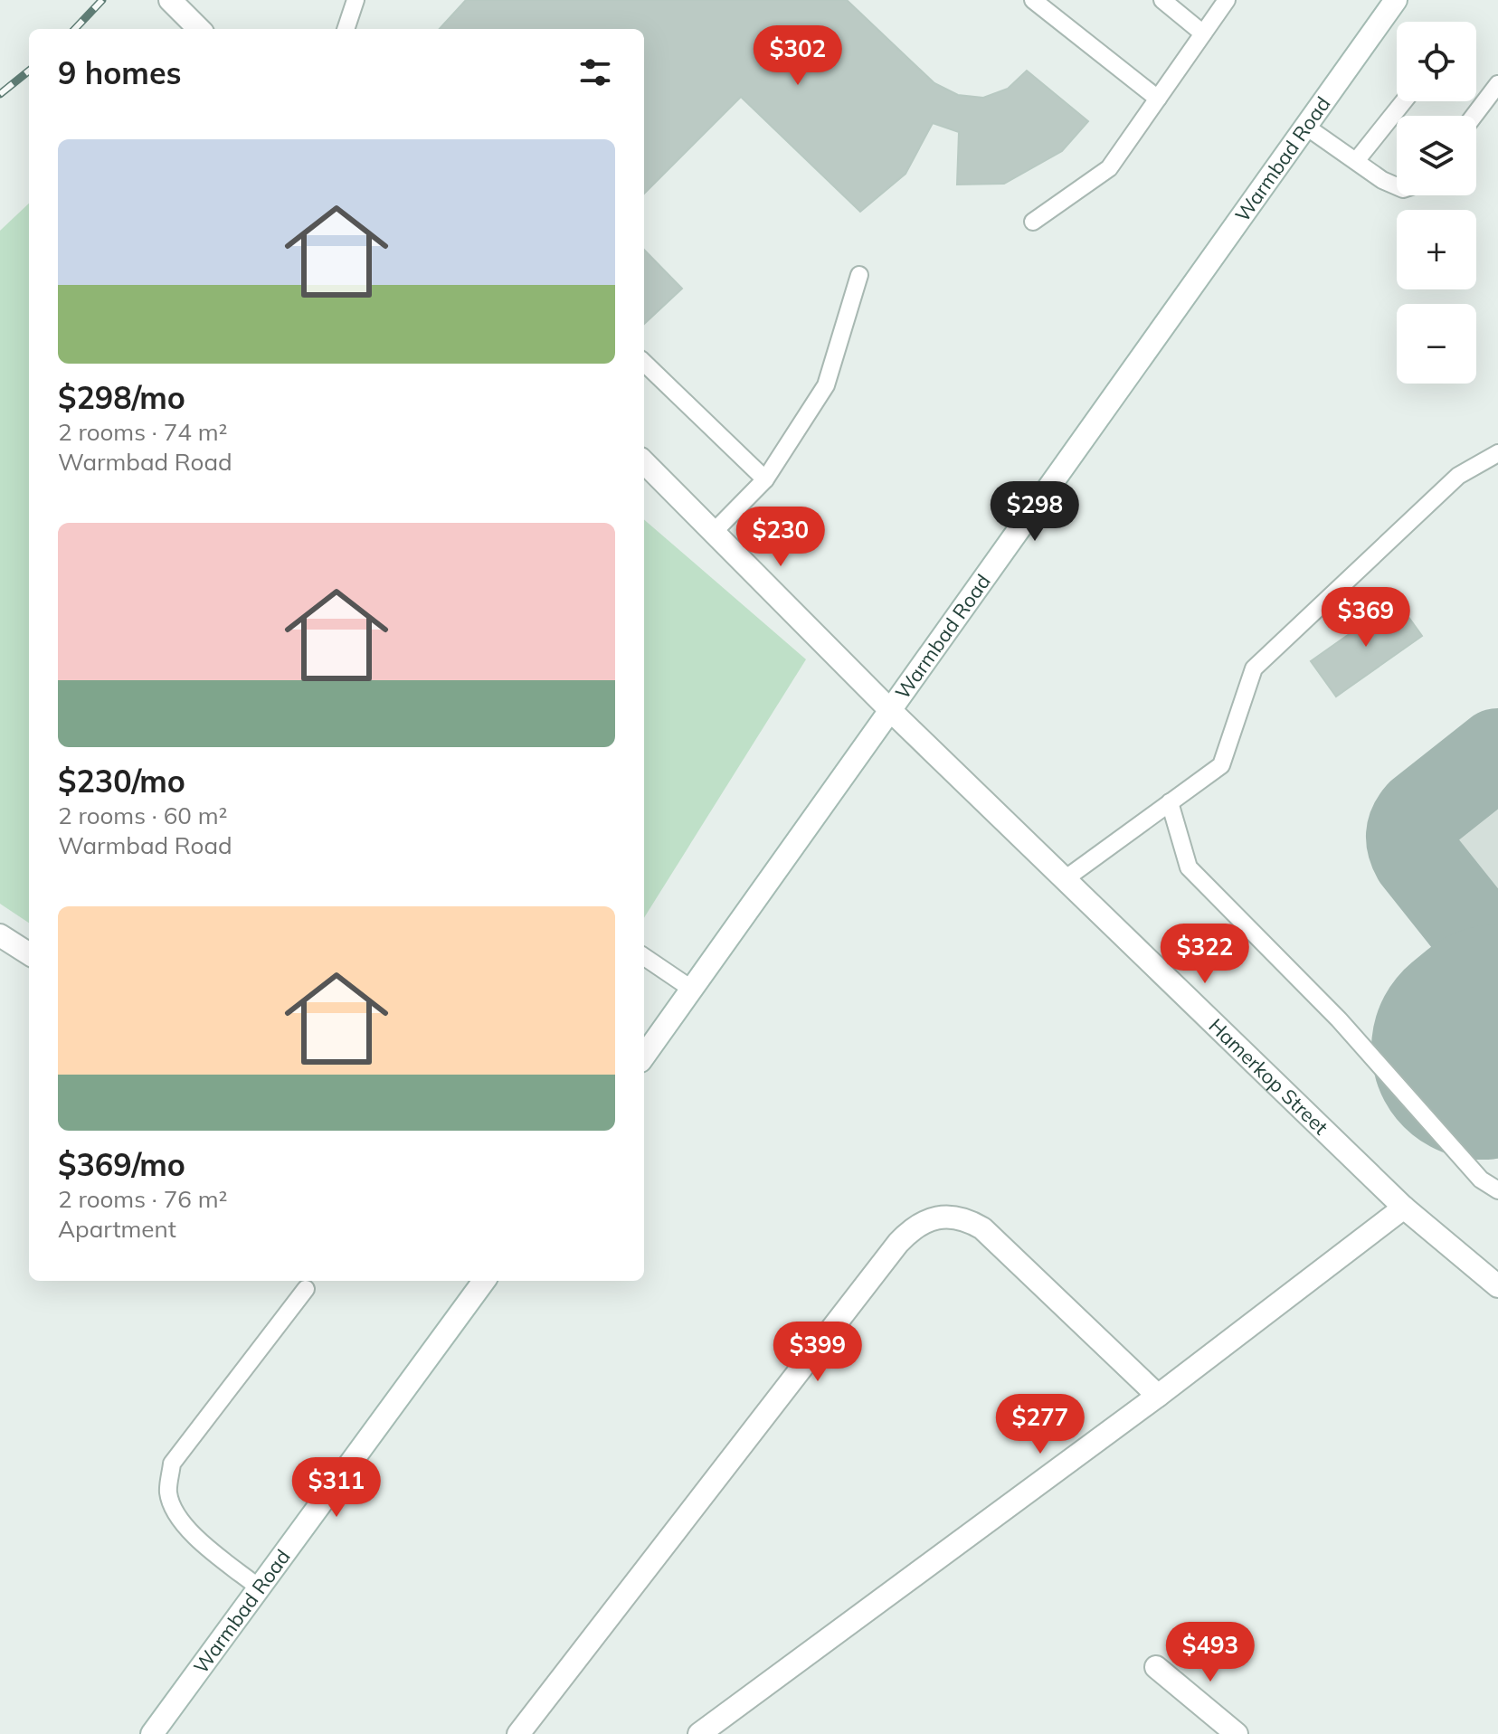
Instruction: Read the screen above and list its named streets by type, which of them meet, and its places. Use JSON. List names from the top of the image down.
{
  "streets": {
    "street": ["Warmbad Road", "Hamerkop Street"]
  },
  "crossings": [
    ["Warmbad Road", "Hamerkop Street"]
  ],
  "page": {
    "map_buttons": ["+", "−"],
    "price": [
      "$302",
      "$298",
      "$230",
      "$369",
      "$322",
      "$399",
      "$277",
      "$311",
      "$493"
    ],
    "heading": "9 homes",
    "list": [
      {
        "name": "$298/mo",
        "note": "2 rooms · 74 m² · Warmbad Road"
      },
      {
        "name": "$230/mo",
        "note": "2 rooms · 60 m² · Warmbad Road"
      },
      {
        "name": "$369/mo",
        "note": "2 rooms · 76 m² · Apartment"
      }
    ]
  }
}
